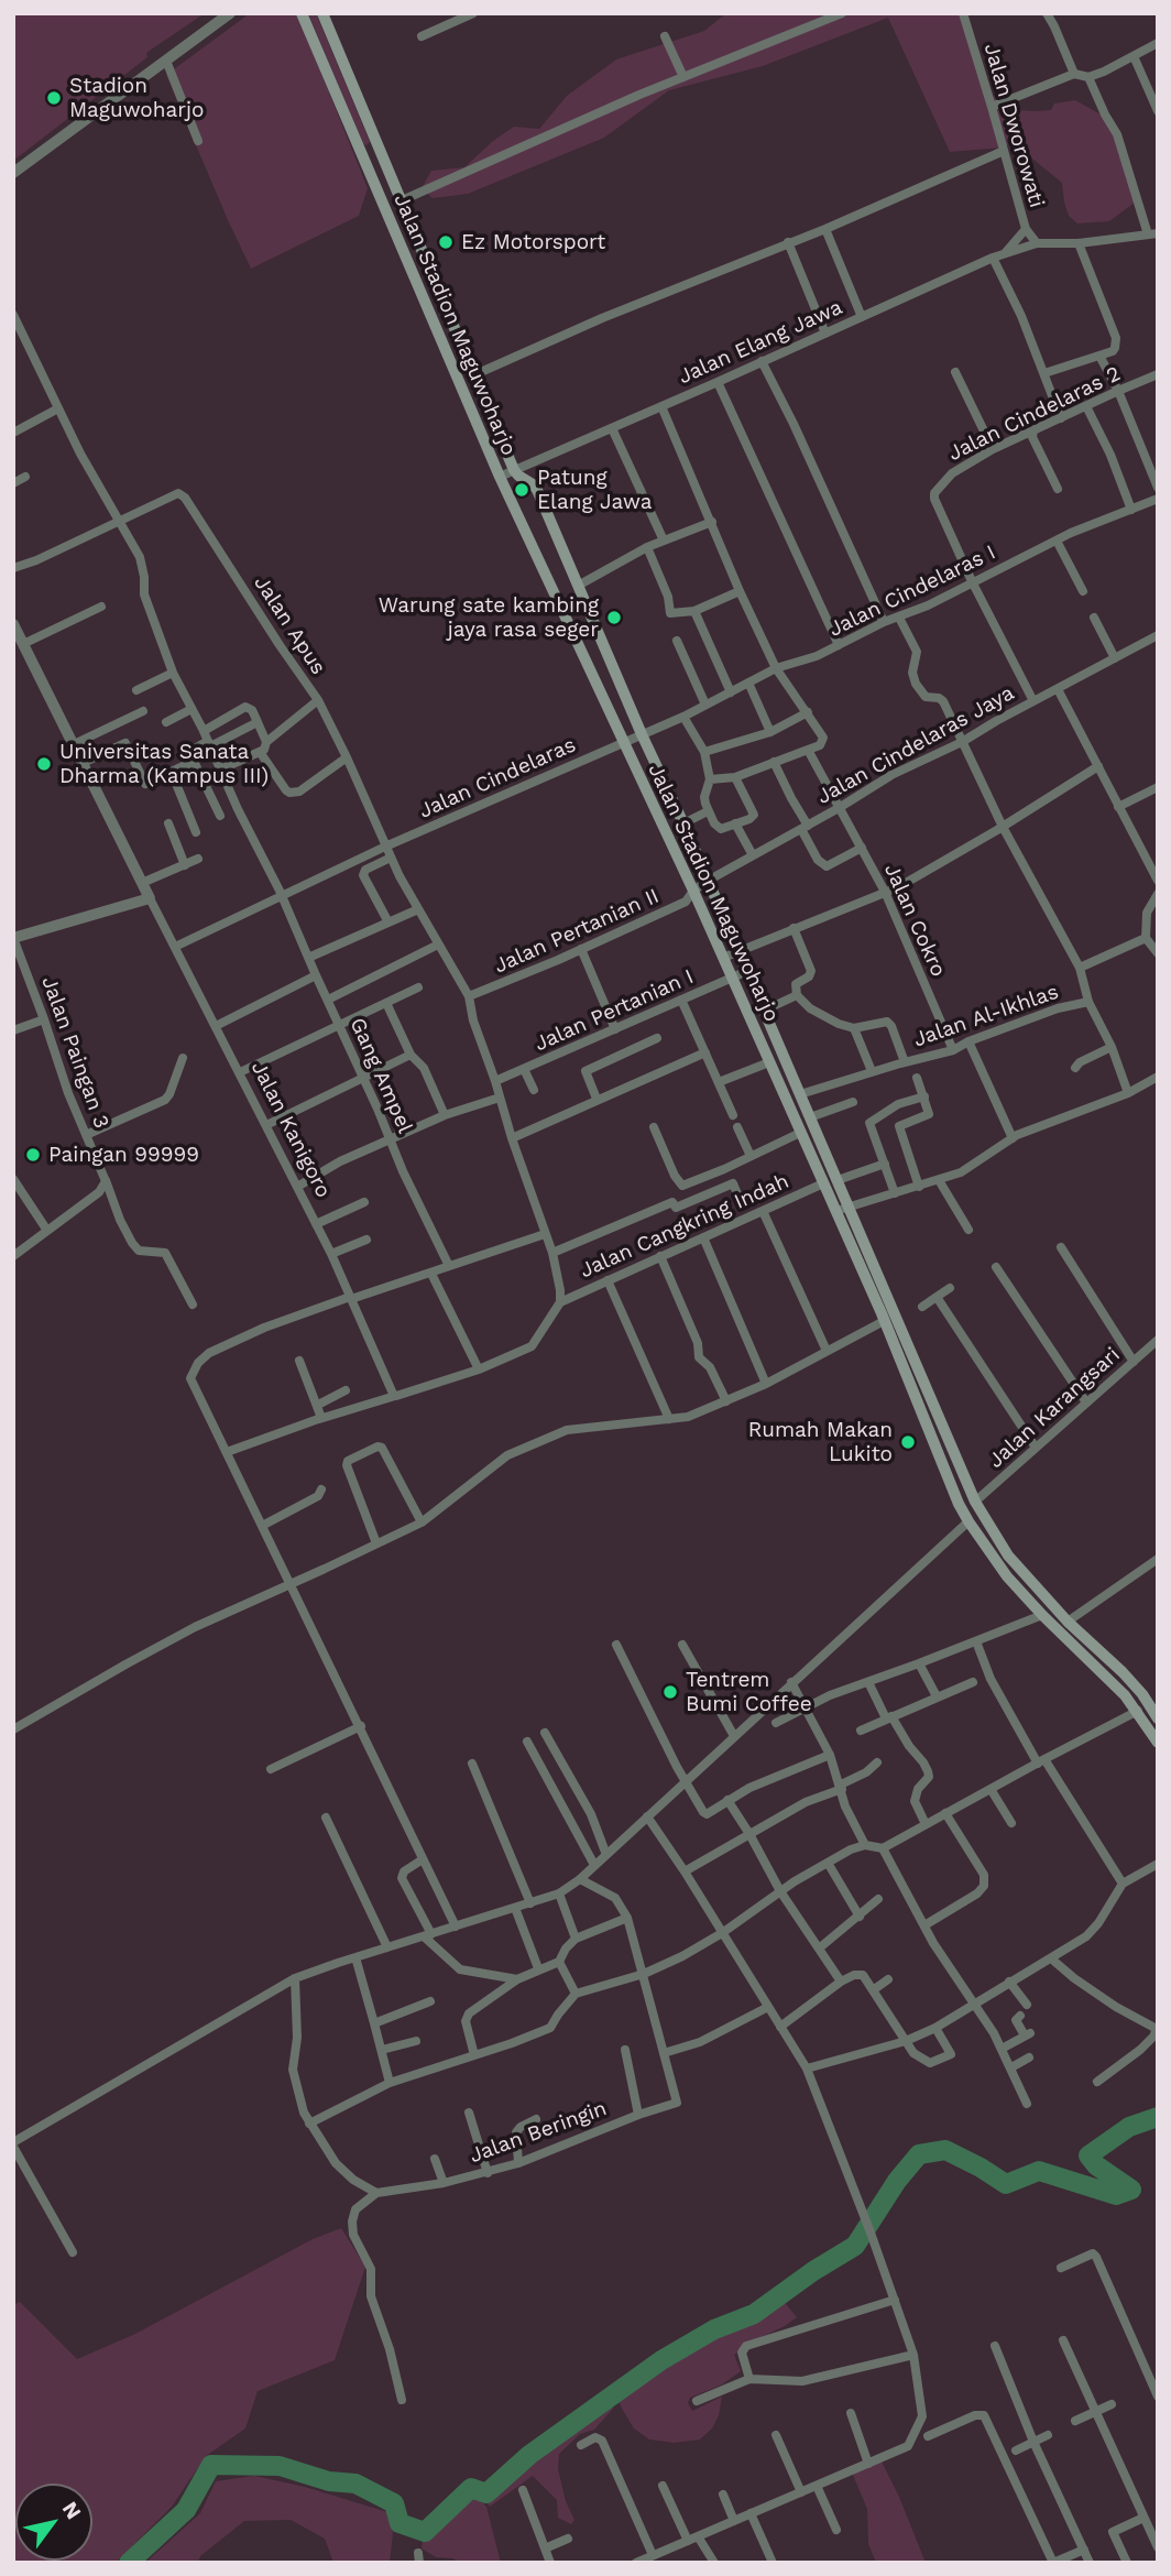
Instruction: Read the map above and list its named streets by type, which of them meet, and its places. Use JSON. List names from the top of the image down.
{
  "streets": {
    "main road": ["Jalan Stadion Maguwoharjo"],
    "street": [
      "Jalan Dworowati",
      "Jalan Elang Jawa",
      "Jalan Cindelaras 2",
      "Jalan Cindelaras I",
      "Jalan Apus",
      "Jalan Cindelaras Jaya",
      "Jalan Cindelaras",
      "Jalan Cokro",
      "Jalan Pertanian II",
      "Jalan Pertanian I",
      "Jalan Al-Ikhlas",
      "Jalan Paingan 3",
      "Gang Ampel",
      "Jalan Kanigoro",
      "Jalan Cangkring Indah",
      "Jalan Karangsari",
      "Jalan Beringin"
    ]
  },
  "crossings": [
    ["Jalan Dworowati", "Jalan Elang Jawa"],
    ["Jalan Stadion Maguwoharjo", "Jalan Elang Jawa"],
    ["Jalan Stadion Maguwoharjo", "Jalan Cindelaras I"],
    ["Jalan Stadion Maguwoharjo", "Jalan Cindelaras Jaya"],
    ["Jalan Stadion Maguwoharjo", "Jalan Cindelaras"],
    ["Jalan Stadion Maguwoharjo", "Jalan Pertanian II"],
    ["Jalan Stadion Maguwoharjo", "Jalan Pertanian I"],
    ["Jalan Stadion Maguwoharjo", "Jalan Al-Ikhlas"],
    ["Jalan Stadion Maguwoharjo", "Jalan Cangkring Indah"],
    ["Jalan Stadion Maguwoharjo", "Jalan Karangsari"],
    ["Jalan Cindelaras 2", "Jalan Cindelaras I"],
    ["Jalan Cindelaras 2", "Jalan Cindelaras Jaya"],
    ["Jalan Cindelaras I", "Jalan Cindelaras"],
    ["Jalan Apus", "Jalan Cindelaras"],
    ["Jalan Apus", "Jalan Pertanian II"],
    ["Jalan Apus", "Jalan Pertanian I"],
    ["Jalan Apus", "Gang Ampel"],
    ["Jalan Apus", "Jalan Cangkring Indah"],
    ["Jalan Cindelaras Jaya", "Jalan Cokro"],
    ["Jalan Cindelaras Jaya", "Jalan Pertanian II"],
    ["Jalan Cindelaras", "Gang Ampel"],
    ["Jalan Cindelaras", "Jalan Kanigoro"],
    ["Jalan Cokro", "Jalan Al-Ikhlas"]
  ],
  "places": [
    "Stadion Maguwoharjo",
    "Ez Motorsport",
    "Patung Elang Jawa",
    "Warung sate kambing jaya rasa seger",
    "Universitas Sanata Dharma (Kampus III)",
    "Paingan 99999",
    "Rumah Makan Lukito",
    "Tentrem Bumi Coffee"
  ],
  "north": "top right"
}
